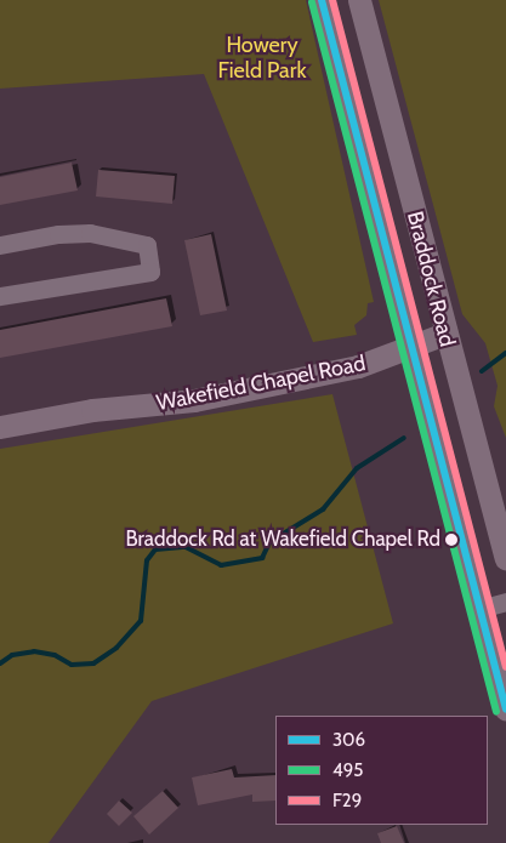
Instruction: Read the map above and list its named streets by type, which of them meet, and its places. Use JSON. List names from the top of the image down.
{
  "streets": {
    "main road": ["Braddock Road", "Wakefield Chapel Road"]
  },
  "crossings": [
    ["Braddock Road", "Wakefield Chapel Road"]
  ],
  "parks": ["Howery Field Park"],
  "places": ["Braddock Rd at Wakefield Chapel Rd"],
  "lines": ["transit line 306", "transit line F29", "transit line 495"],
  "legend": ["306", "495", "F29"]
}
